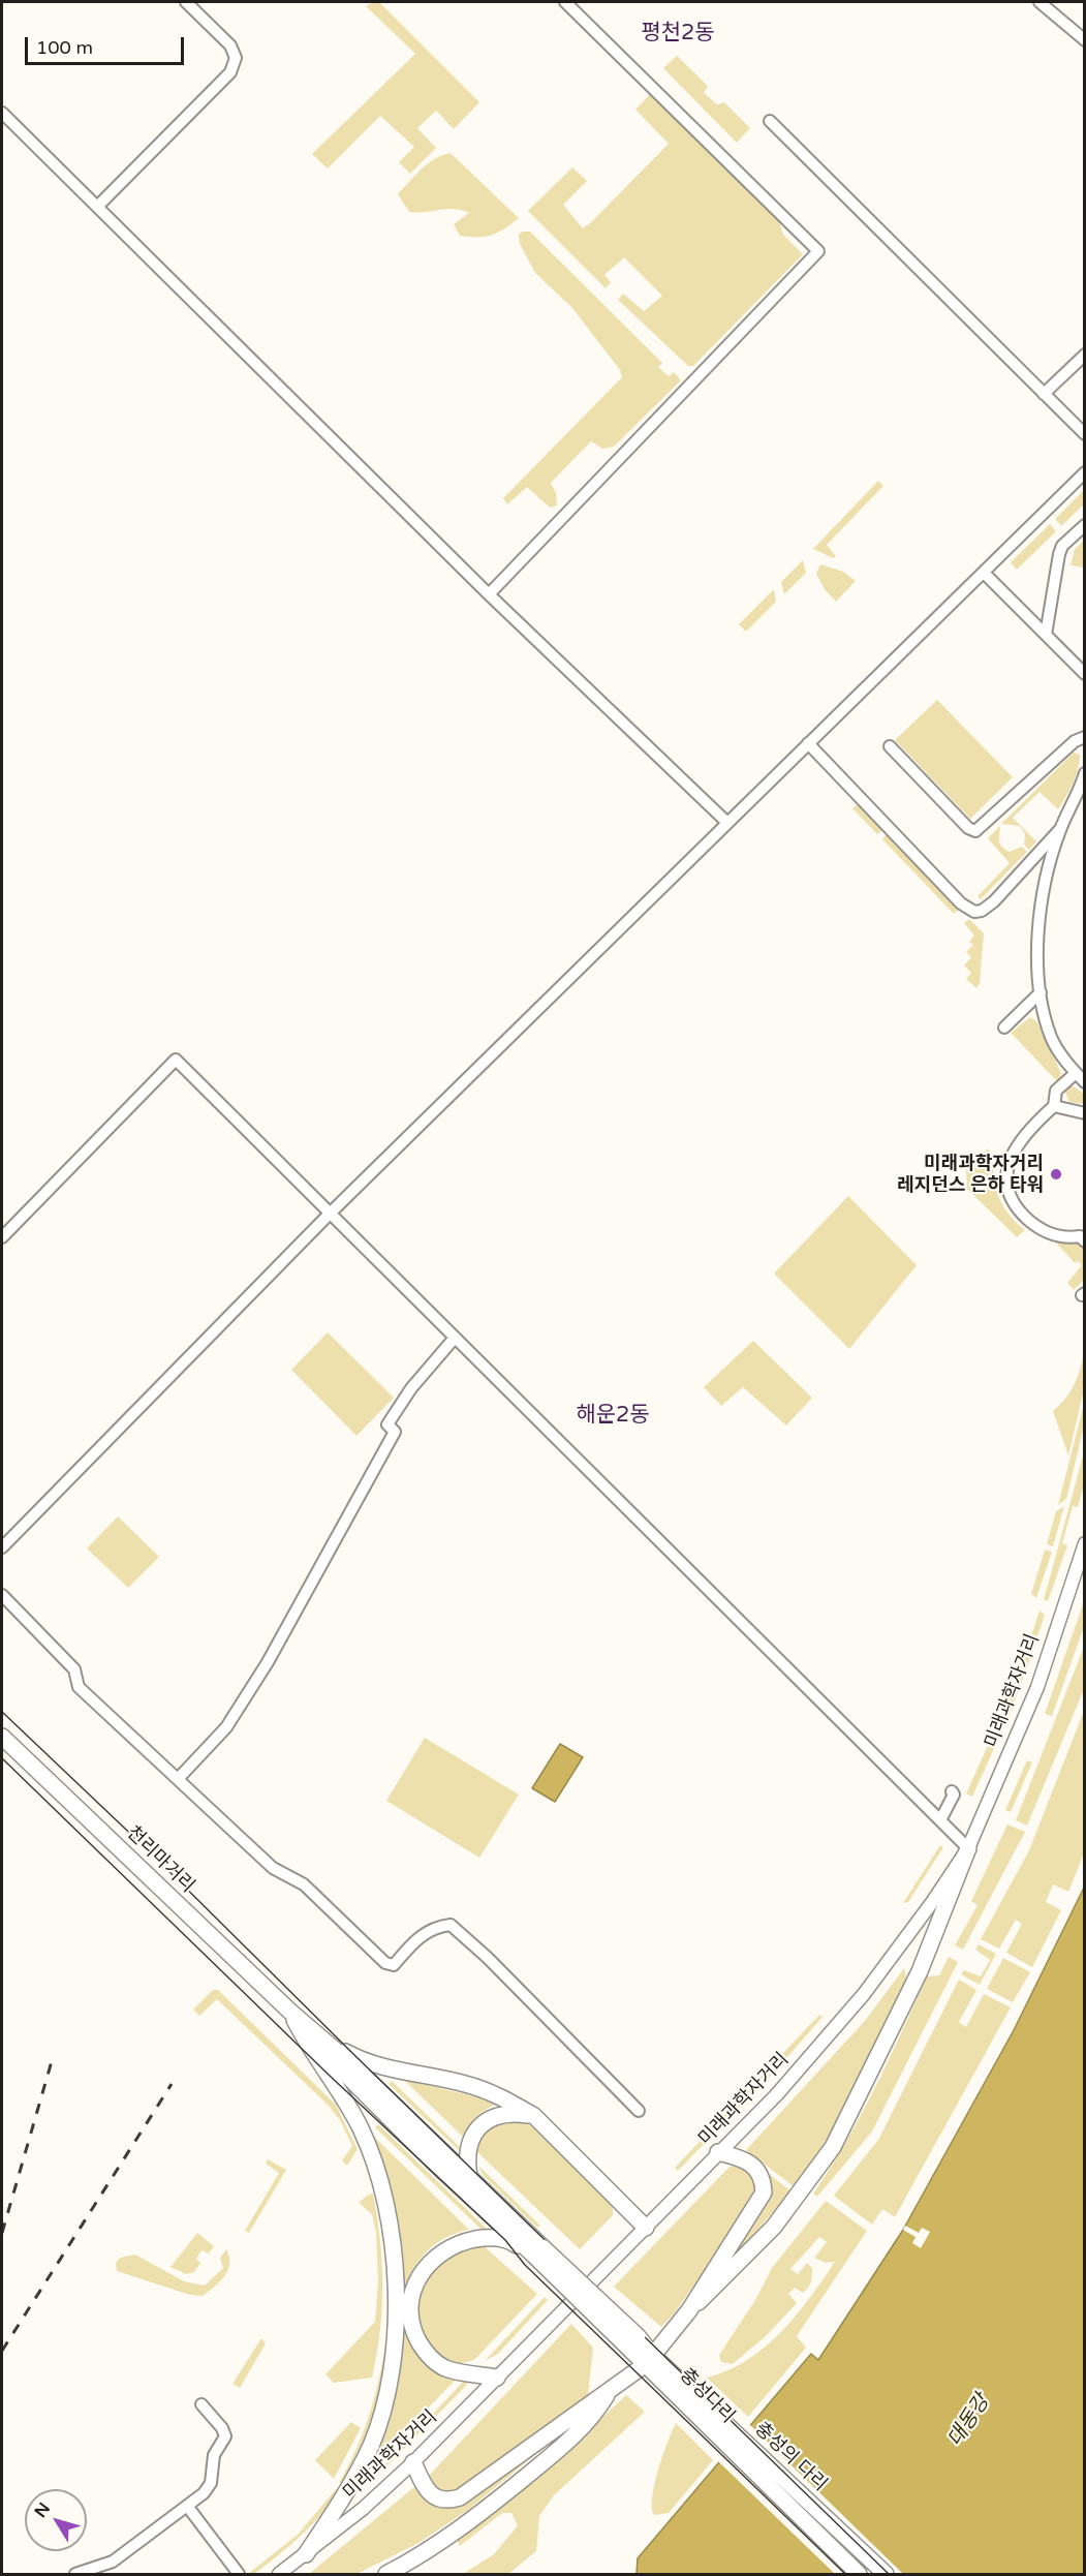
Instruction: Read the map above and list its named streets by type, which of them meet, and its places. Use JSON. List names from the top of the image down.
{
  "streets": {
    "highway": ["천리마거리", "충성다리", "충성의 다리"],
    "main road": ["미래과학자거리"]
  },
  "crossings": [
    ["충성다리", "충성의 다리"]
  ],
  "districts": ["평천2동", "해운2동"],
  "water": ["대동강"],
  "places": ["미래과학자거리 레지던스 은하 타워"],
  "scale_bar": "100 m",
  "north": "top left"
}
